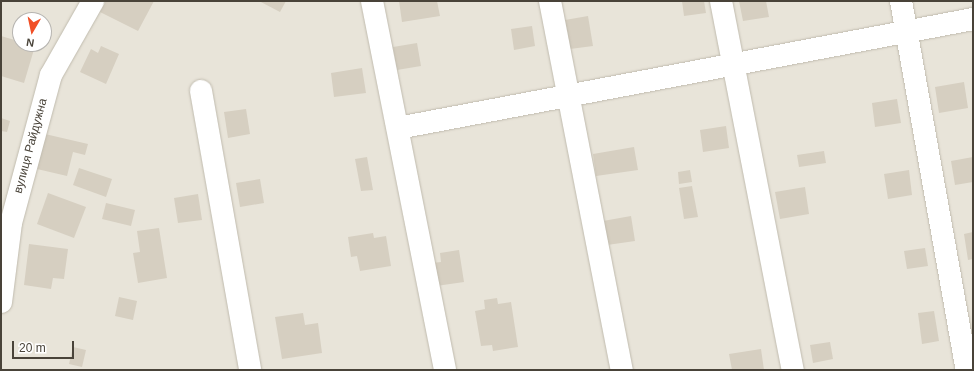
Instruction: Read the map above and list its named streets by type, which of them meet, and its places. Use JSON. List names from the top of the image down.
{
  "streets": {
    "street": ["вулиця Райдужна"]
  },
  "scale_bar": "20 m",
  "north": "bottom"
}
